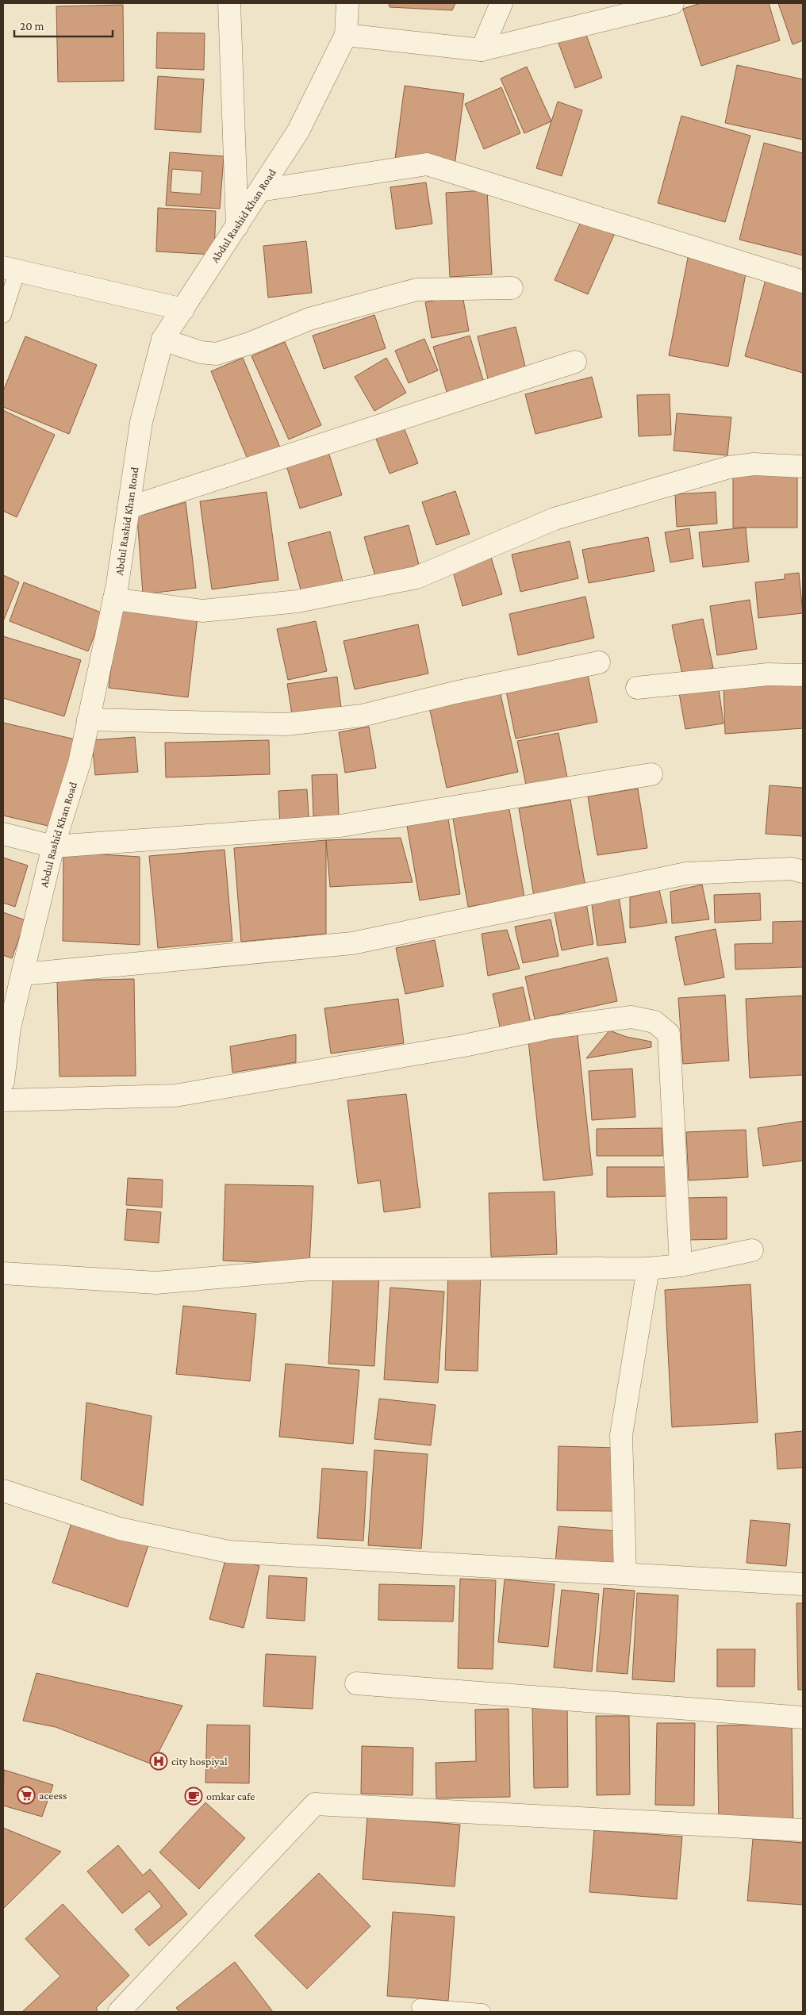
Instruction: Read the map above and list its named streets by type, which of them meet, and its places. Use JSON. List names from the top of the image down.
{
  "streets": {
    "street": ["Abdul Rashid Khan Road"]
  },
  "places": {
    "hospital": ["city hospiyal"],
    "supermarket": ["aceess"],
    "cafe": ["omkar cafe"]
  },
  "scale_bar": "20 m"
}
